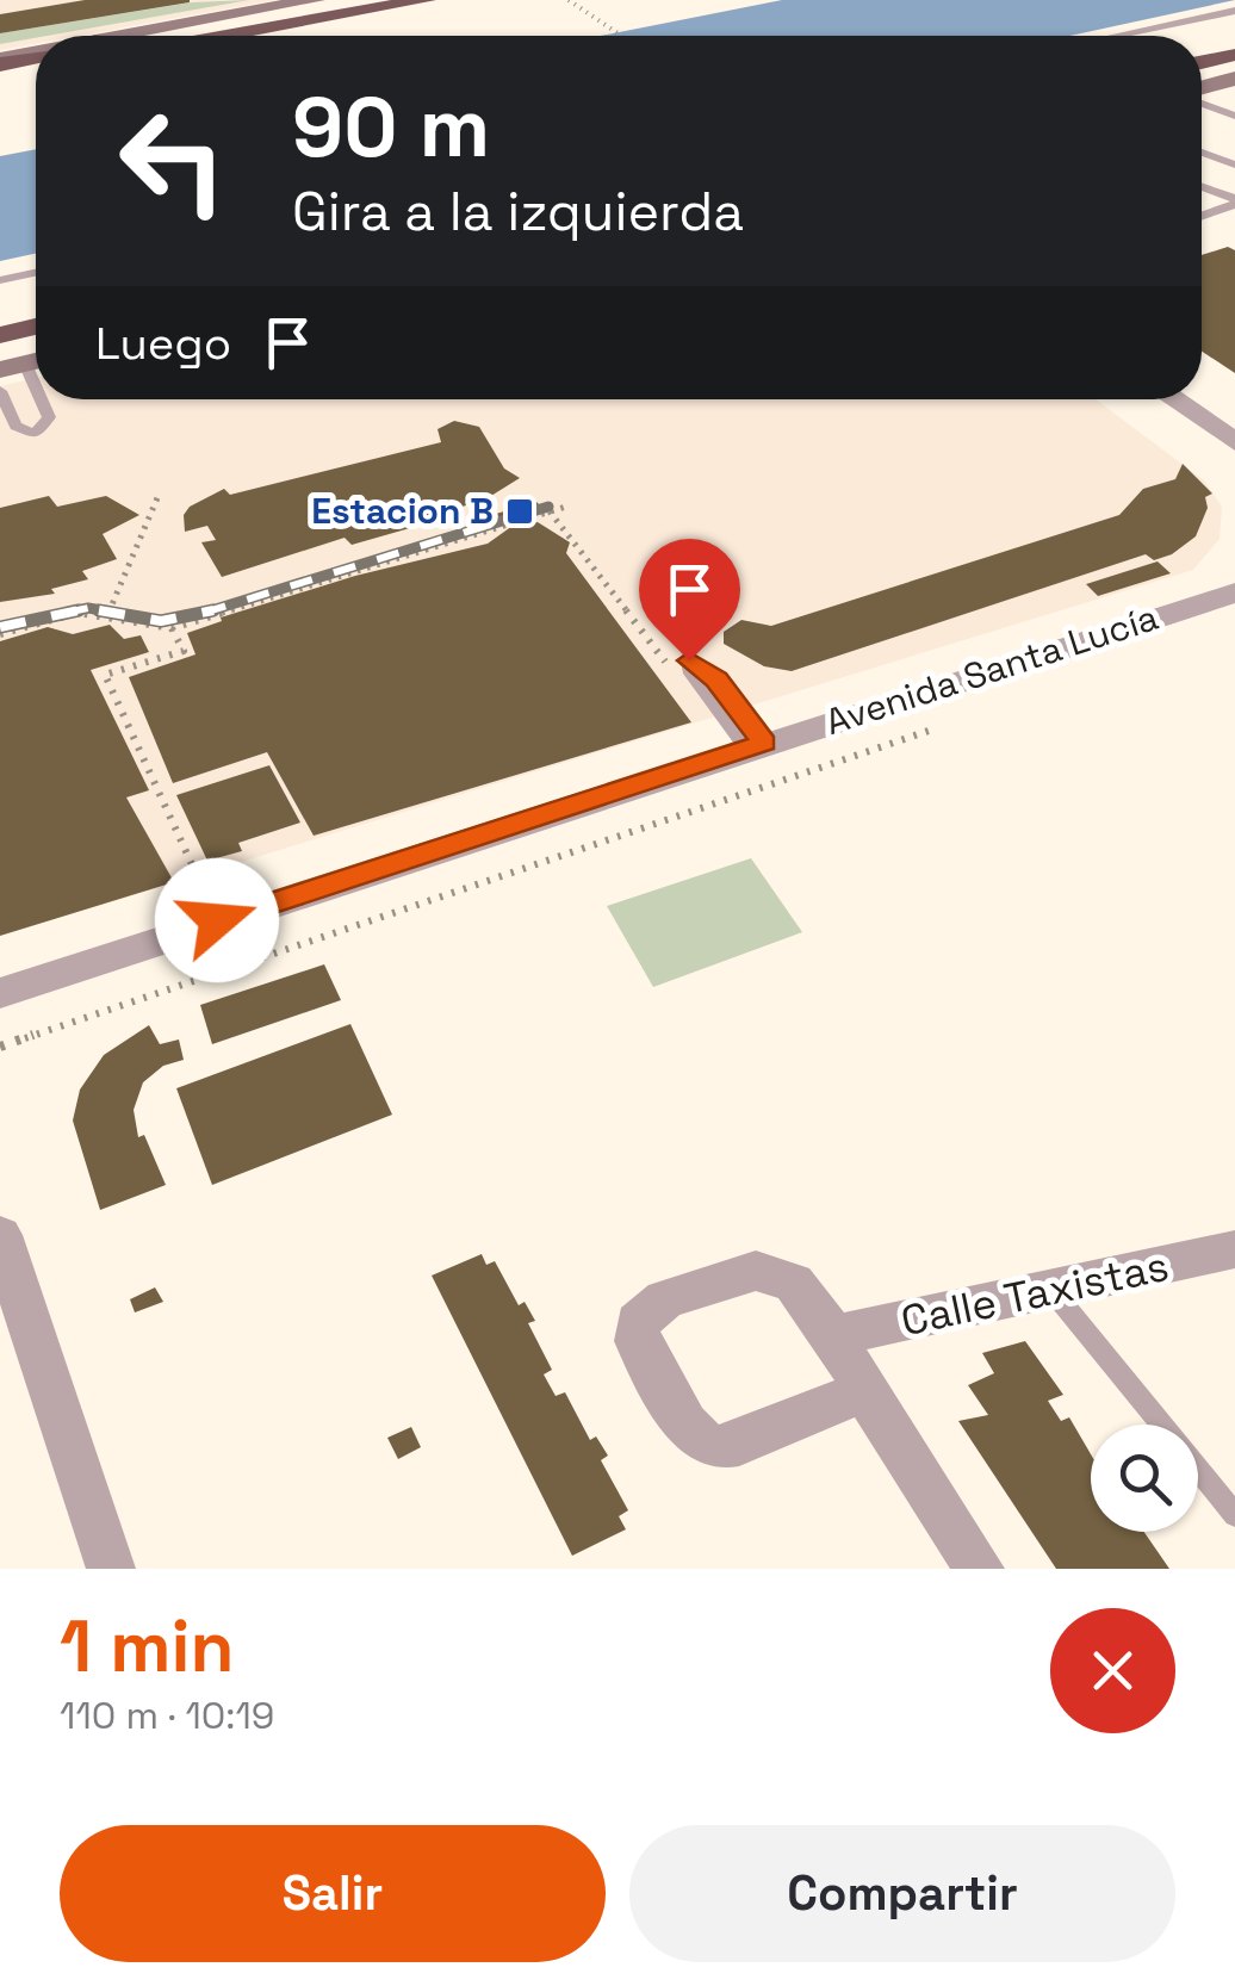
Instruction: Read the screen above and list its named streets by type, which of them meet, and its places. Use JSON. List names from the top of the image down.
{
  "streets": {
    "street": ["Avenida Santa Lucía", "Calle Taxistas"]
  },
  "places": {
    "transit": ["Estacion B"]
  },
  "page": {
    "turn": ["90 m", "Gira a la izquierda"],
    "then": "Luego",
    "heading": ["1 min", "110 m · 10:19"],
    "buttons": ["Salir", "Compartir"]
  }
}
